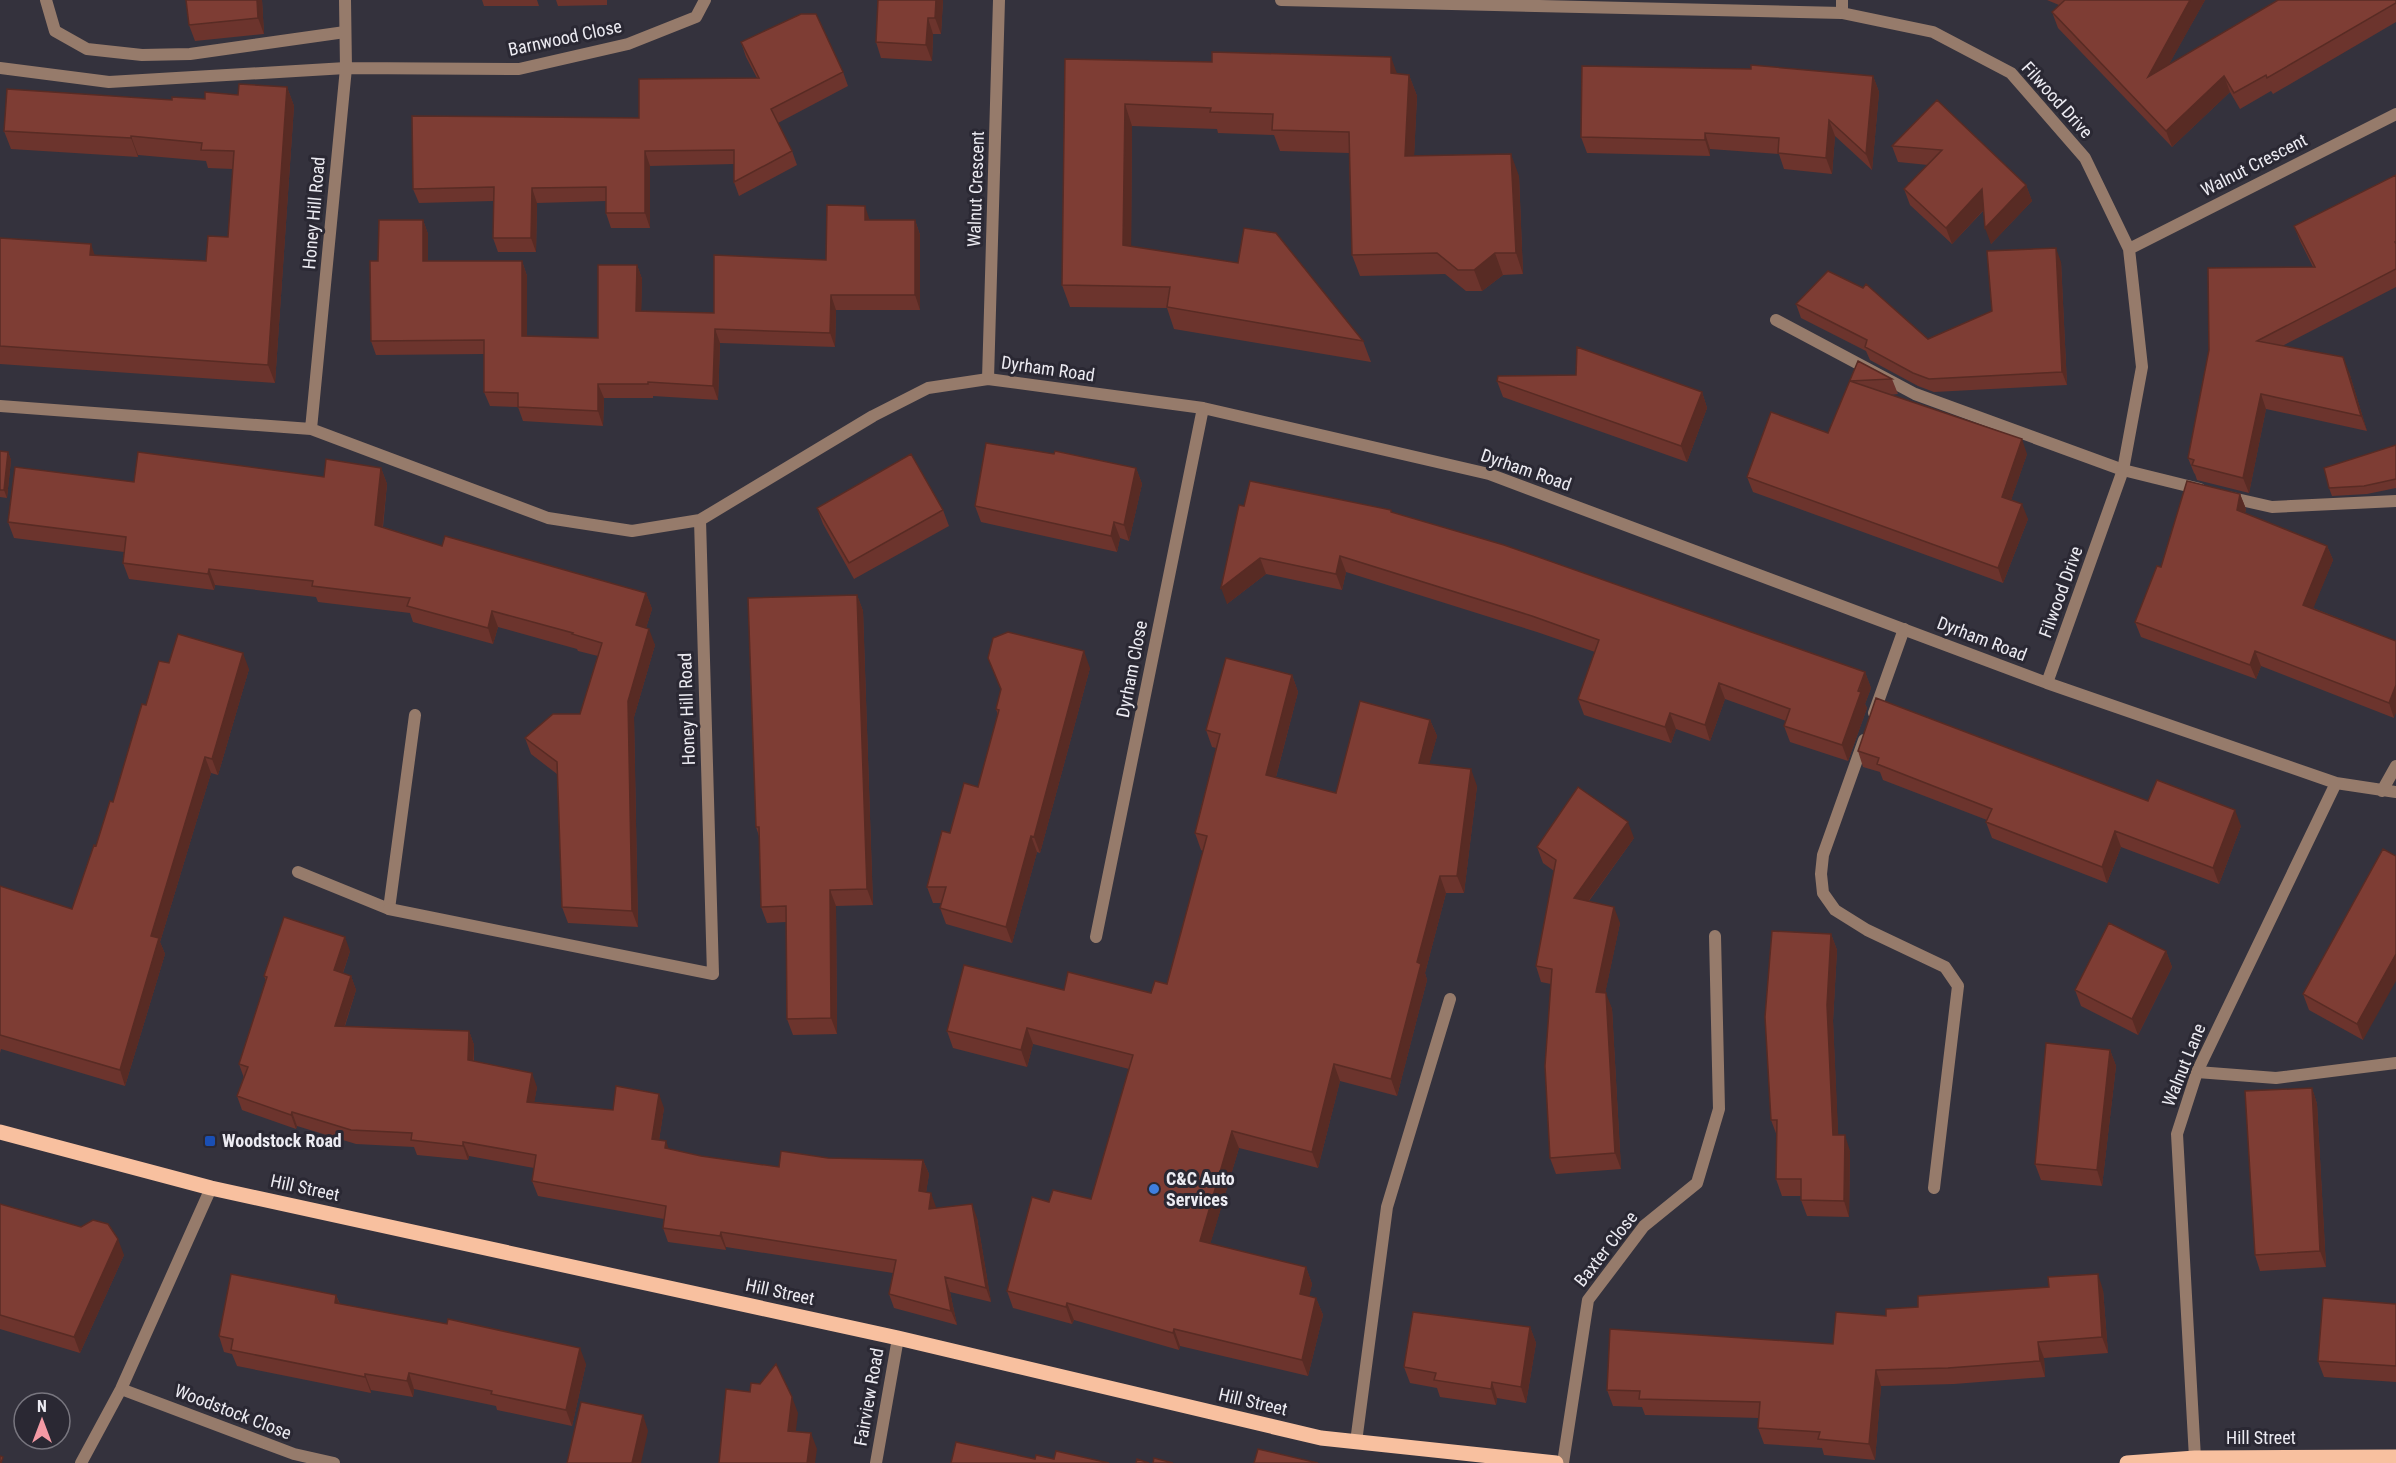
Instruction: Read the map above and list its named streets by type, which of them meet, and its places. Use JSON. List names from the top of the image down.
{
  "streets": {
    "main road": ["Hill Street"],
    "street": [
      "Barnwood Close",
      "Filwood Drive",
      "Walnut Crescent",
      "Honey Hill Road",
      "Dyrham Road",
      "Dyrham Close",
      "Walnut Lane",
      "Baxter Close",
      "Fairview Road",
      "Woodstock Close"
    ]
  },
  "crossings": [
    ["Barnwood Close", "Honey Hill Road"],
    ["Filwood Drive", "Walnut Crescent"],
    ["Filwood Drive", "Dyrham Road"],
    ["Walnut Crescent", "Dyrham Road"],
    ["Honey Hill Road", "Dyrham Road"],
    ["Dyrham Road", "Dyrham Close"],
    ["Dyrham Road", "Walnut Lane"],
    ["Walnut Lane", "Hill Street"],
    ["Hill Street", "Fairview Road"]
  ],
  "places": {
    "transit": ["Woodstock Road"],
    "other": ["C&C Auto Services"]
  },
  "north": "top"
}
